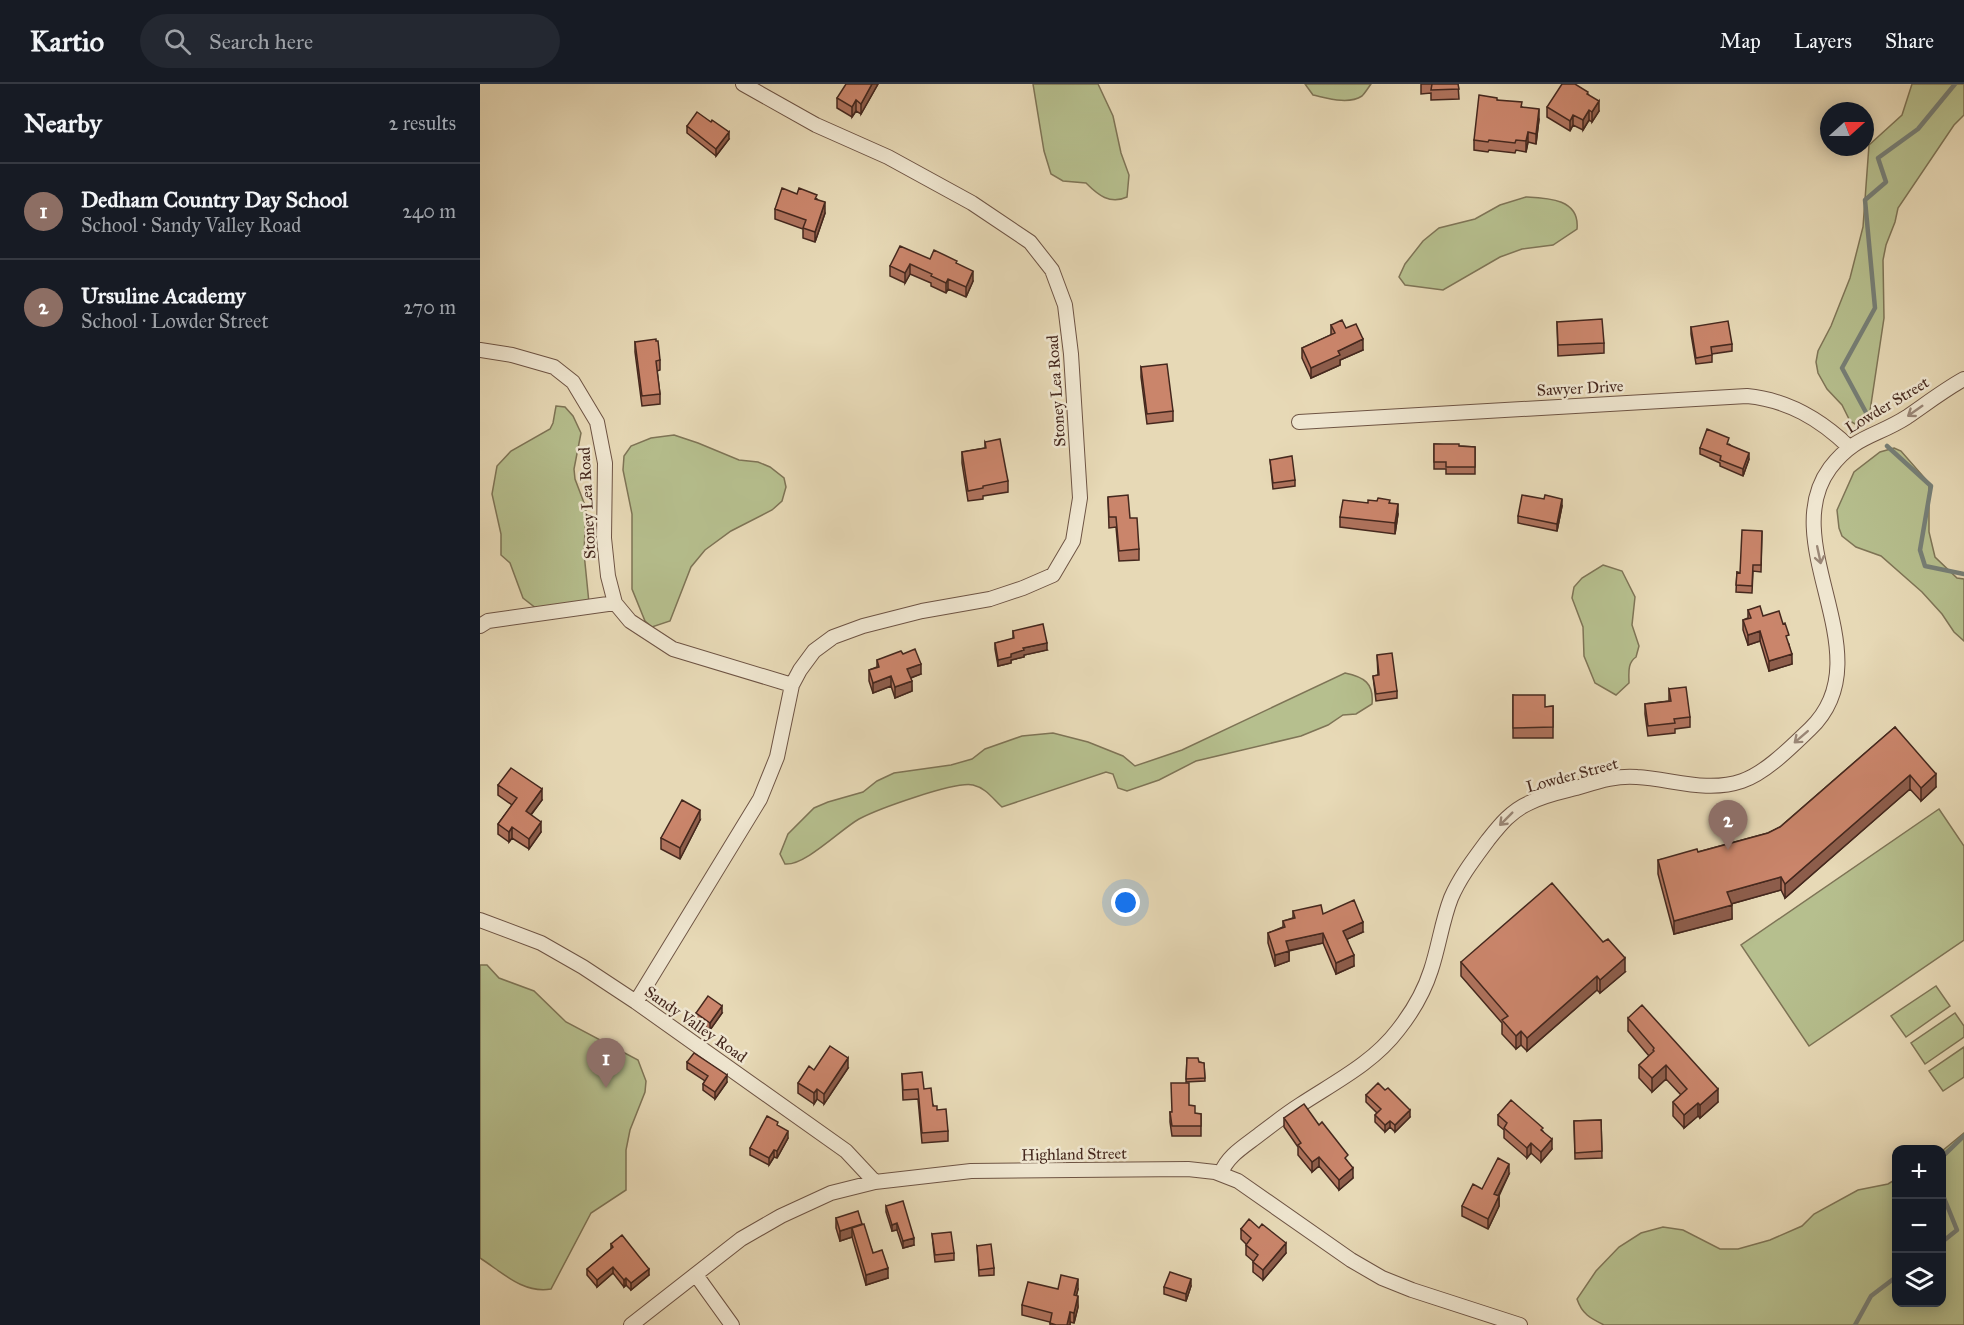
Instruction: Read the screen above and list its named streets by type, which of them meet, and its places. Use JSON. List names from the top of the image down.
{
  "streets": {
    "street": [
      "Sawyer Drive",
      "Stoney Lea Road",
      "Lowder Street",
      "Sandy Valley Road",
      "Highland Street"
    ]
  },
  "crossings": [
    ["Sawyer Drive", "Lowder Street"],
    ["Stoney Lea Road", "Sandy Valley Road"],
    ["Lowder Street", "Highland Street"],
    ["Sandy Valley Road", "Highland Street"]
  ],
  "one_way": ["Lowder Street"],
  "north": "right",
  "page": {
    "header": "Kartio",
    "search": "Search here",
    "nav": ["Map", "Layers", "Share"],
    "heading": ["Nearby", "2 results"],
    "list": [
      {
        "mark": "1",
        "name": "Dedham Country Day School",
        "note": "School · Sandy Valley Road",
        "value": "240 m"
      },
      {
        "mark": "2",
        "name": "Ursuline Academy",
        "note": "School · Lowder Street",
        "value": "270 m"
      }
    ],
    "pins": ["2", "1"],
    "map_buttons": ["+", "−"]
  }
}
